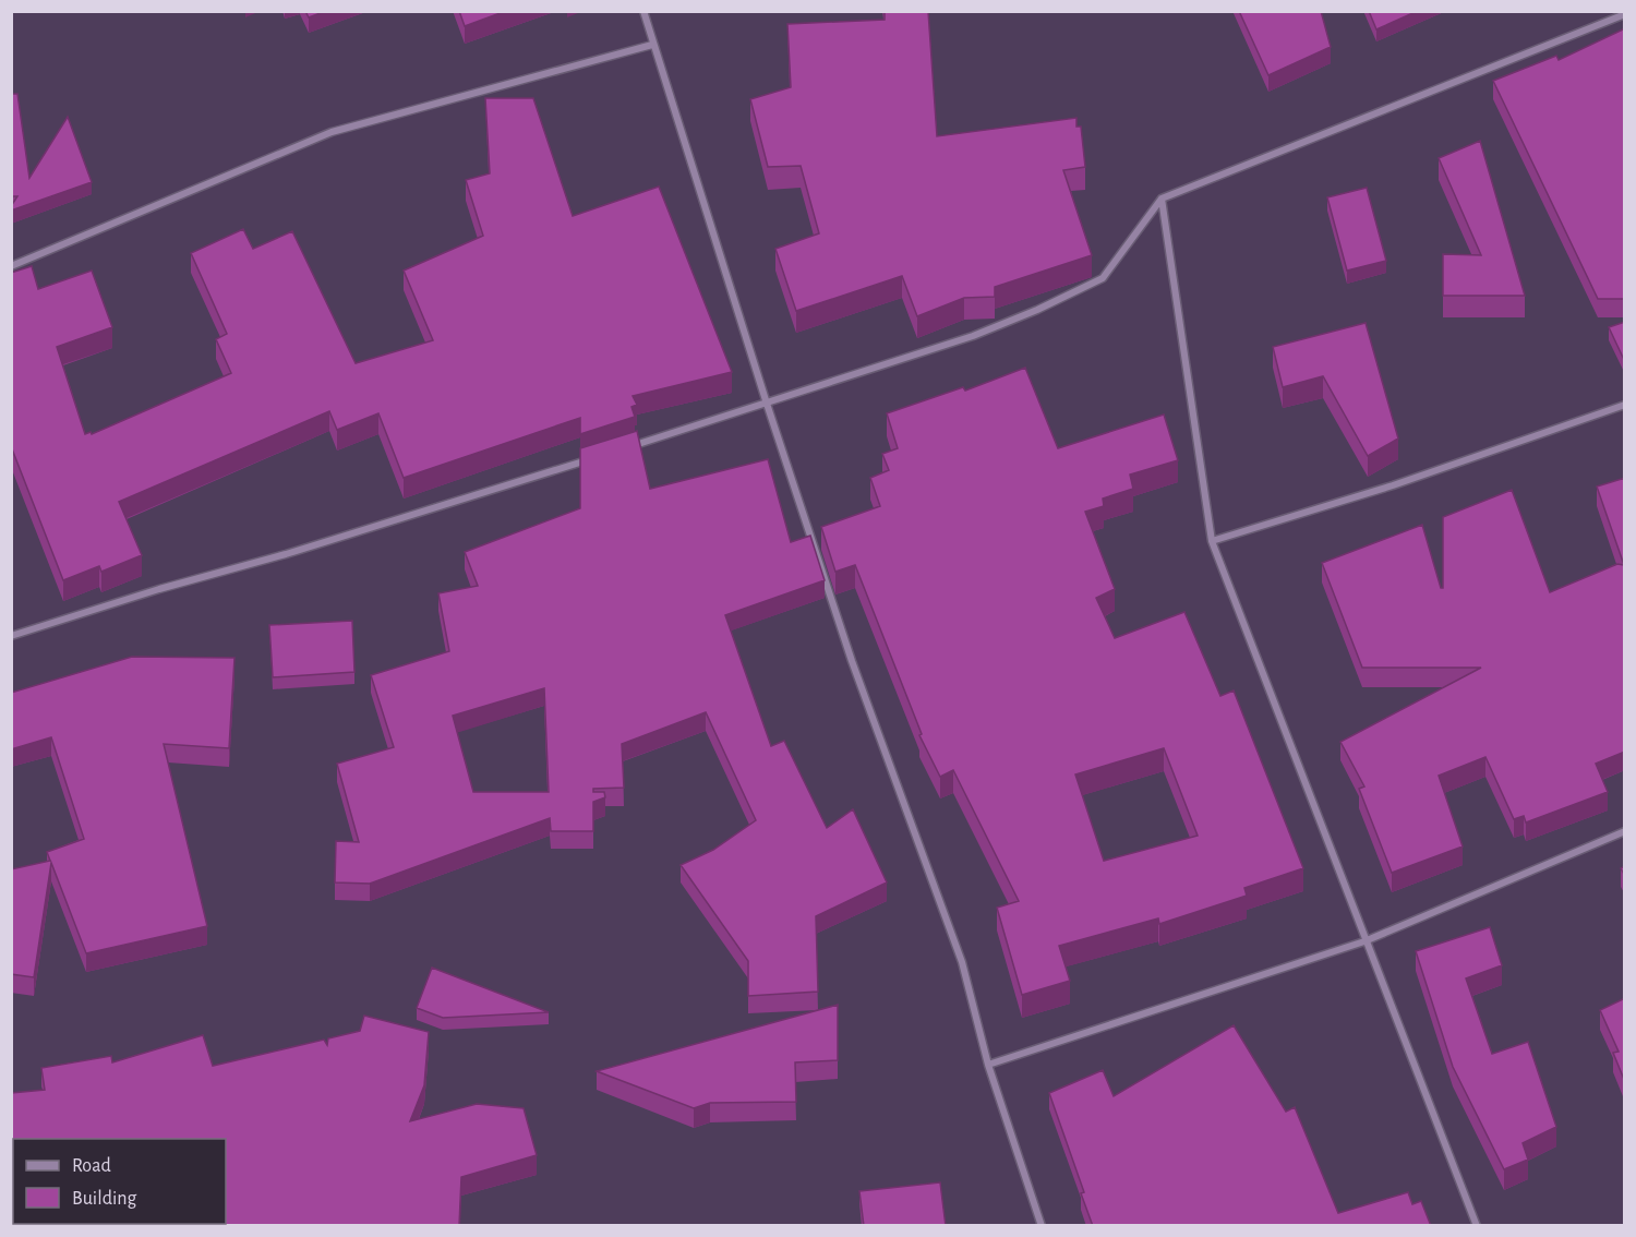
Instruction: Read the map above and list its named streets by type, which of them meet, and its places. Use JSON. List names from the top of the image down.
{
  "legend": ["Road", "Building"]
}
